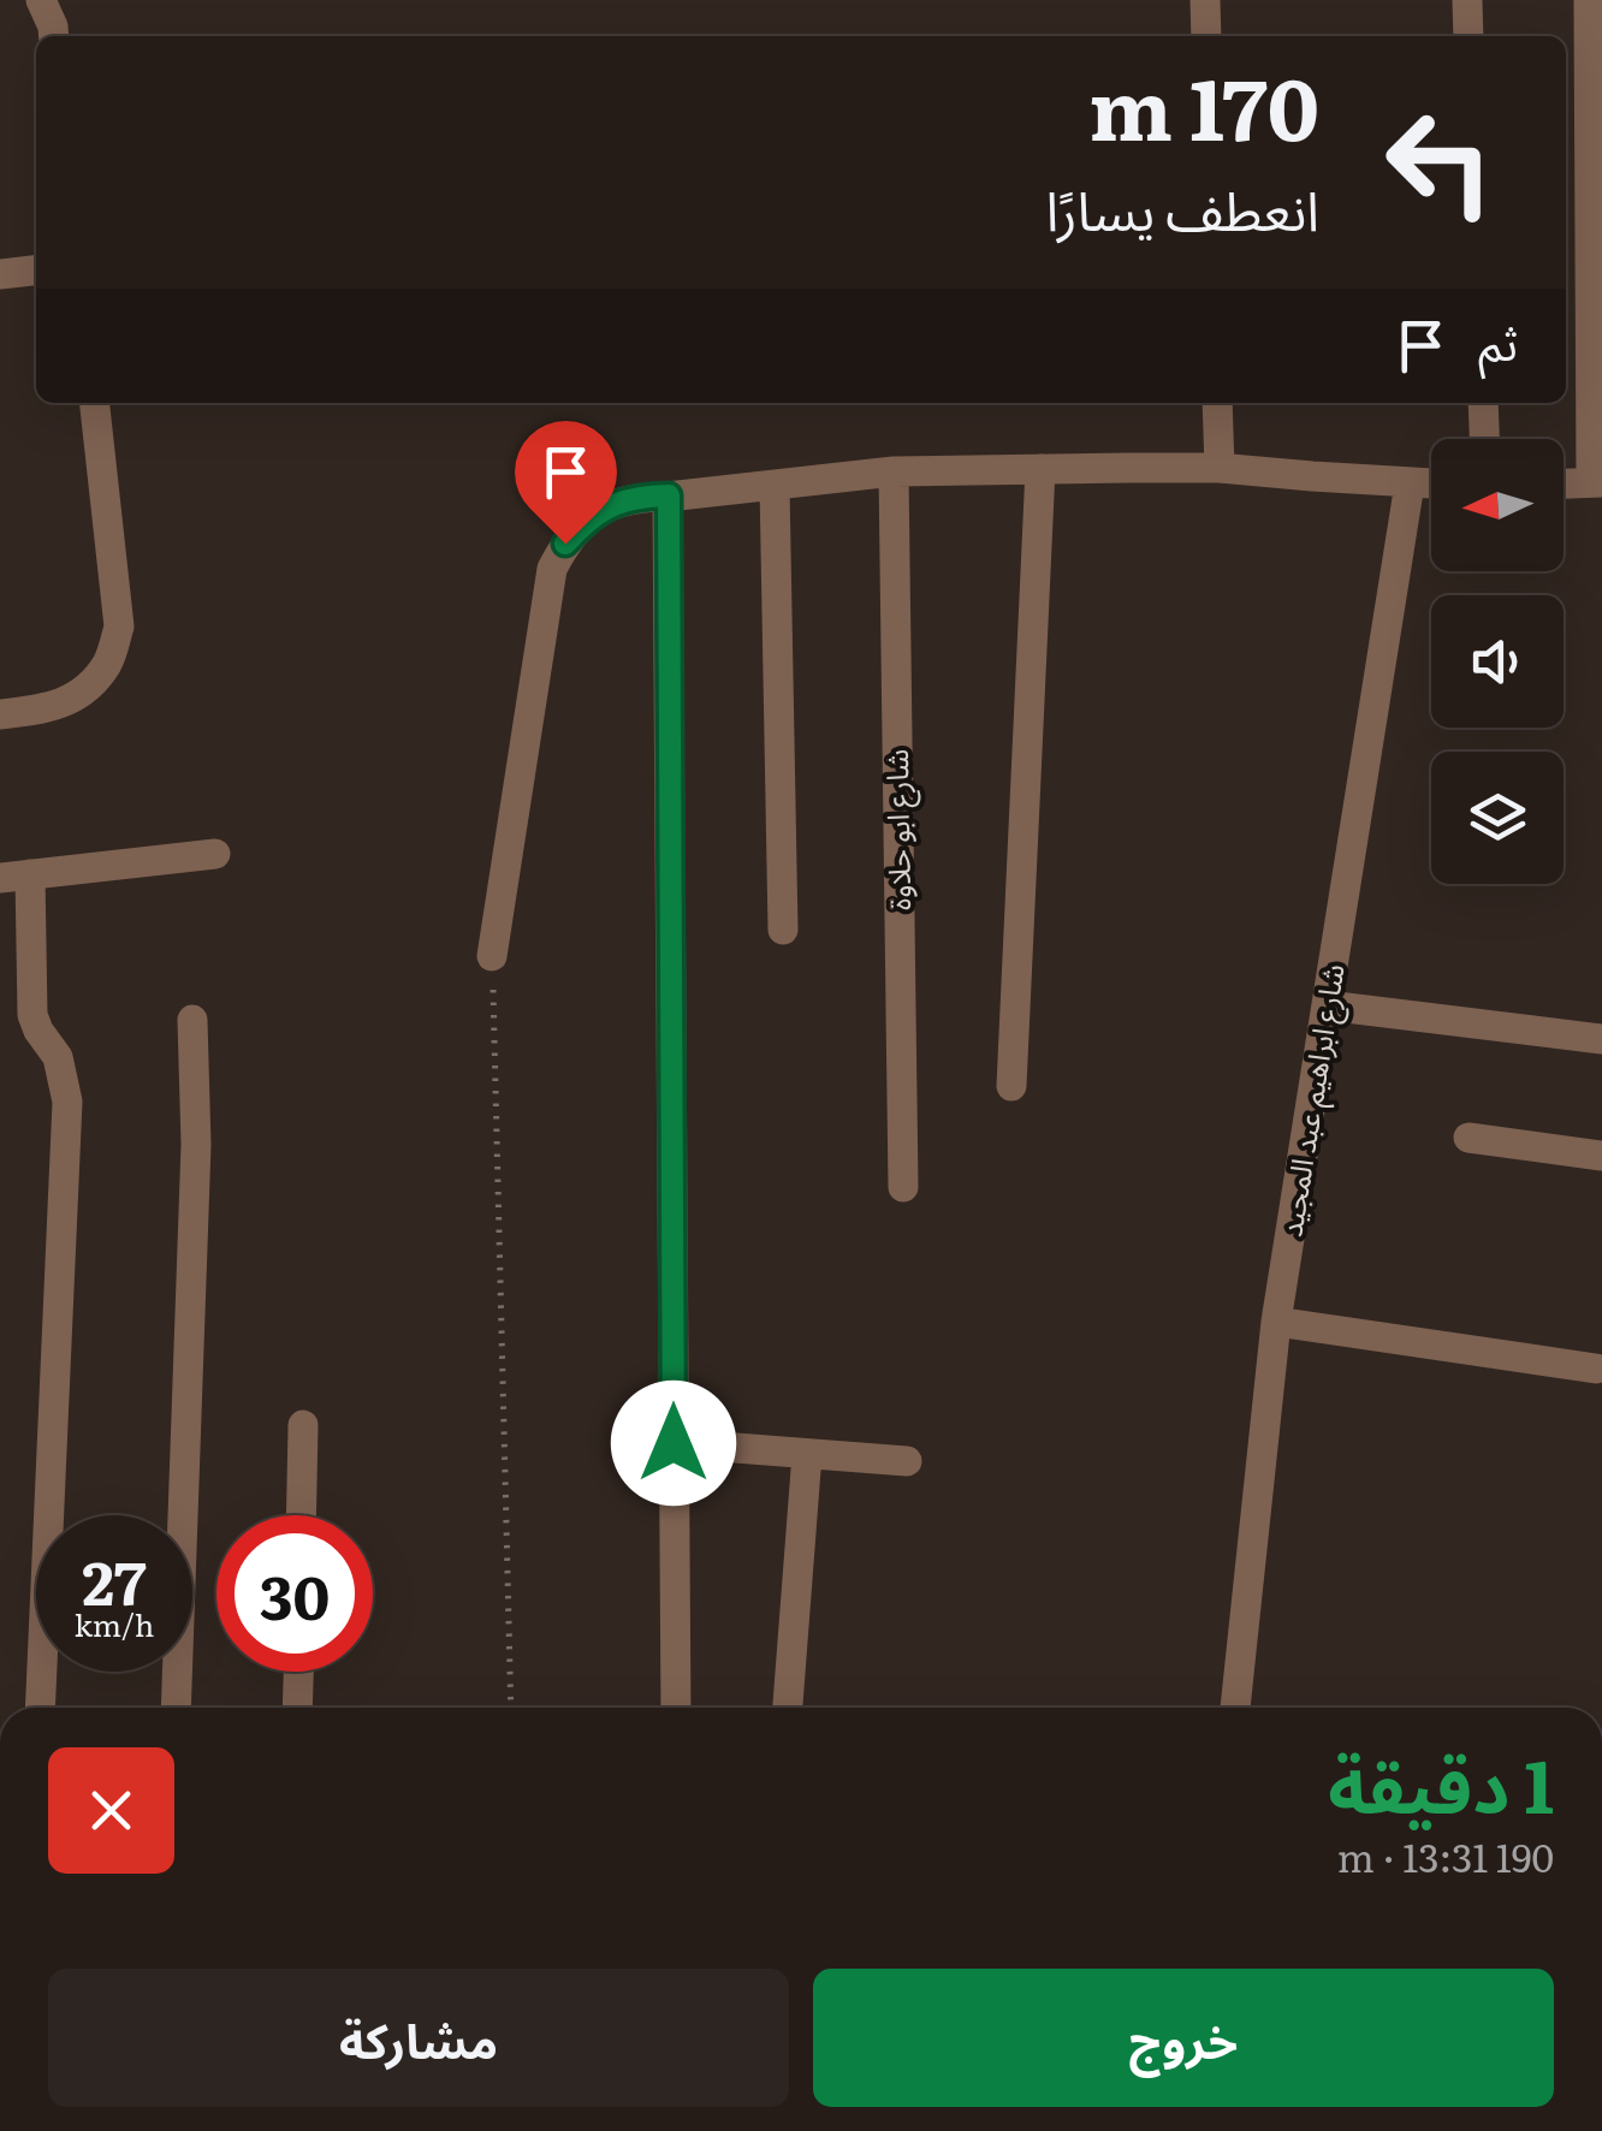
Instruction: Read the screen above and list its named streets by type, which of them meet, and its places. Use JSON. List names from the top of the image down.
{
  "streets": {
    "street": ["شارع ابو حلاوة", "شارع ابراهيم عبد المجيد"]
  },
  "north": "left",
  "page": {
    "turn": ["170 m", "انعطف يسارًا"],
    "then": "ثم",
    "speed": "27 km/h",
    "limit": "30",
    "heading": ["1 دقيقة", "190 m · 13:31"],
    "buttons": ["خروج", "مشاركة"]
  }
}
